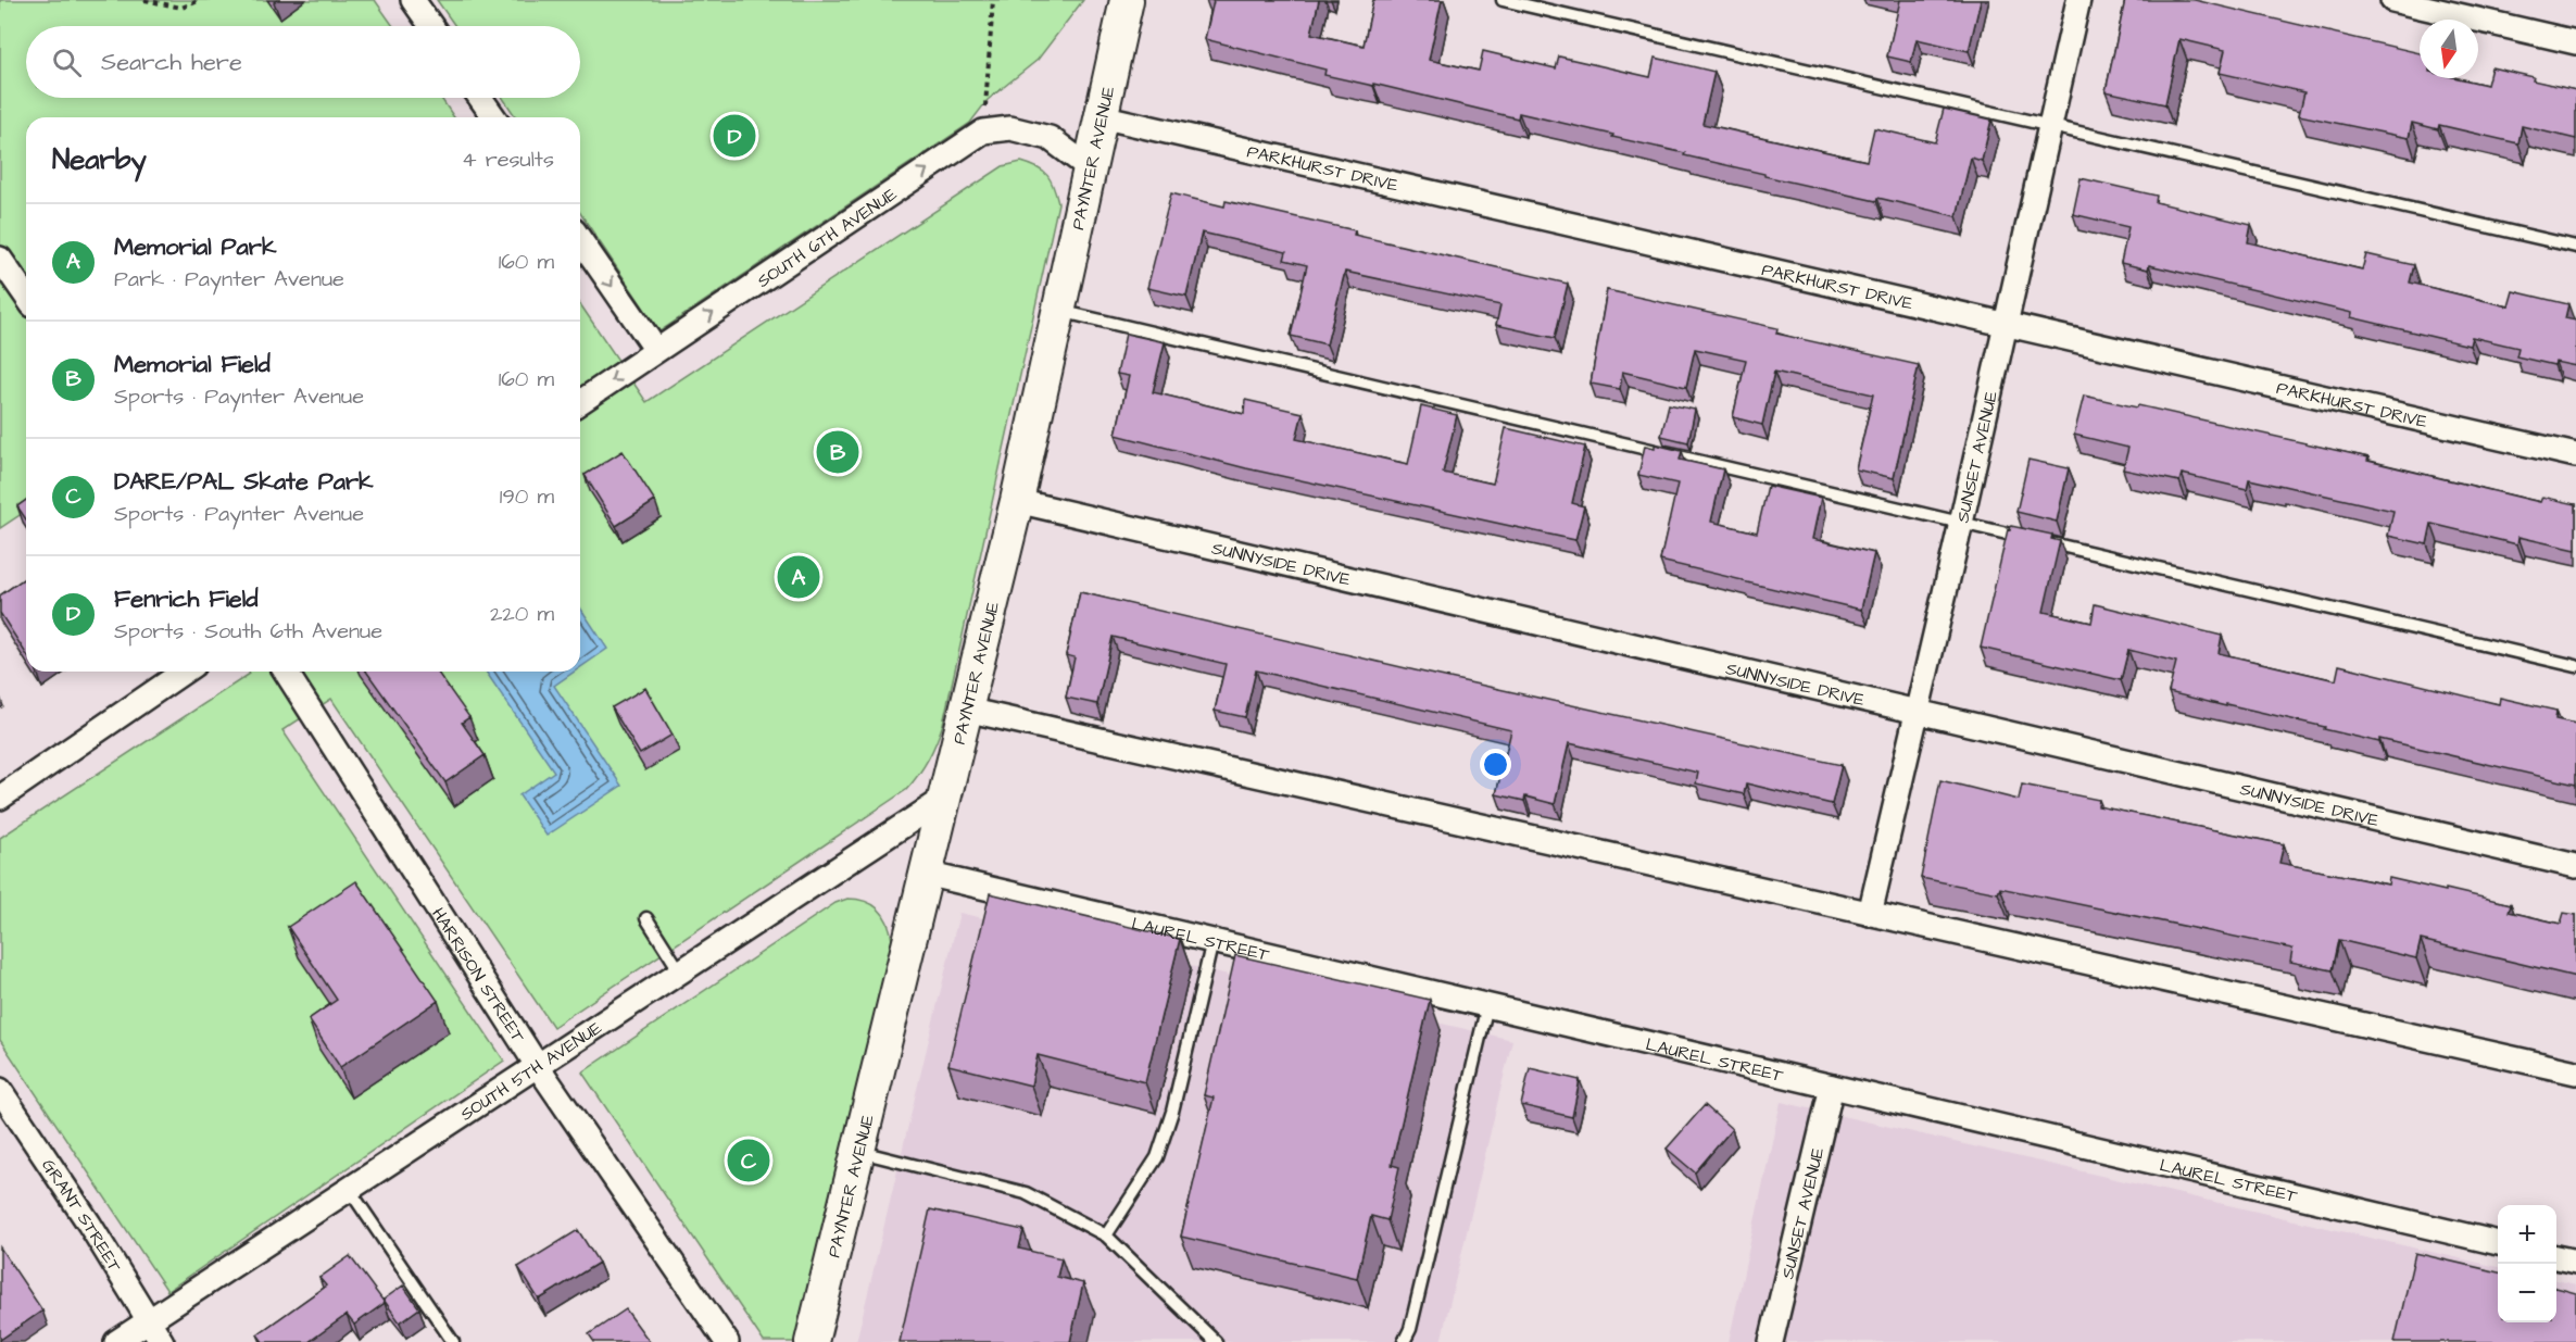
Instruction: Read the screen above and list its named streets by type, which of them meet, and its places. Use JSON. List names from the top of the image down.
{
  "streets": {
    "street": [
      "PAYNTER AVENUE",
      "PARKHURST DRIVE",
      "SOUTH 6TH AVENUE",
      "SUNSET AVENUE",
      "SUNNYSIDE DRIVE",
      "LAUREL STREET",
      "HARRISON STREET",
      "SOUTH 5TH AVENUE",
      "GRANT STREET"
    ]
  },
  "crossings": [
    ["PAYNTER AVENUE", "PARKHURST DRIVE"],
    ["PAYNTER AVENUE", "SOUTH 6TH AVENUE"],
    ["PAYNTER AVENUE", "SUNNYSIDE DRIVE"],
    ["PAYNTER AVENUE", "LAUREL STREET"],
    ["PAYNTER AVENUE", "SOUTH 5TH AVENUE"],
    ["PARKHURST DRIVE", "SUNSET AVENUE"],
    ["SUNSET AVENUE", "SUNNYSIDE DRIVE"],
    ["SUNSET AVENUE", "LAUREL STREET"],
    ["HARRISON STREET", "SOUTH 5TH AVENUE"],
    ["SOUTH 5TH AVENUE", "GRANT STREET"]
  ],
  "north": "bottom",
  "page": {
    "search": "Search here",
    "pins": [
      "D",
      "B",
      "A",
      "C"
    ],
    "heading": ["Nearby", "4 results"],
    "list": [
      {
        "mark": "A",
        "name": "Memorial Park",
        "note": "Park · Paynter Avenue",
        "value": "160 m"
      },
      {
        "mark": "B",
        "name": "Memorial Field",
        "note": "Sports · Paynter Avenue",
        "value": "160 m"
      },
      {
        "mark": "C",
        "name": "DARE/PAL Skate Park",
        "note": "Sports · Paynter Avenue",
        "value": "190 m"
      },
      {
        "mark": "D",
        "name": "Fenrich Field",
        "note": "Sports · South 6th Avenue",
        "value": "220 m"
      }
    ],
    "map_buttons": ["+", "−"]
  }
}
